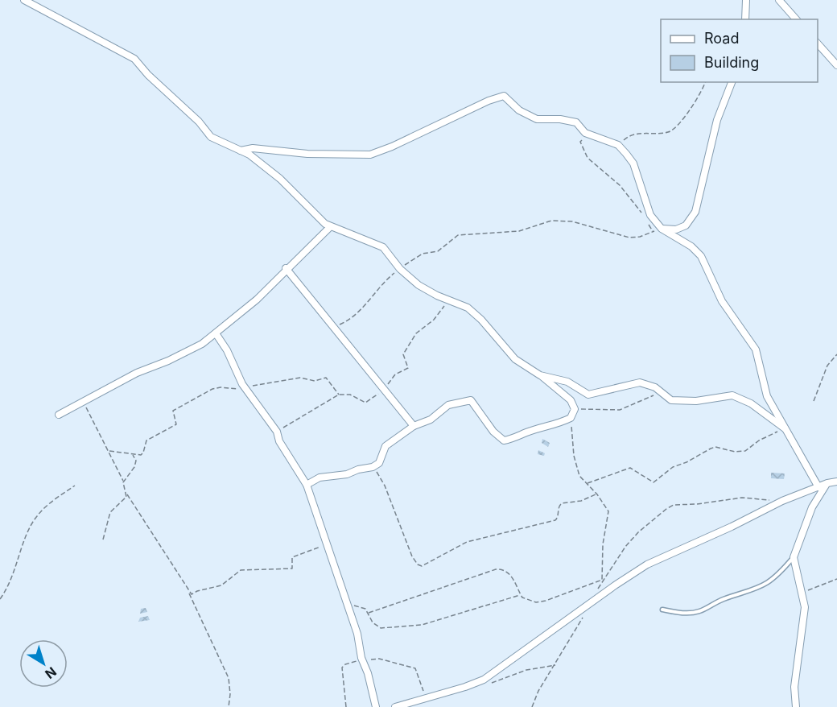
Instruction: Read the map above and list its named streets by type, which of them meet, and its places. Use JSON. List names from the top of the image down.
{
  "legend": ["Road", "Building"],
  "north": "bottom right"
}
